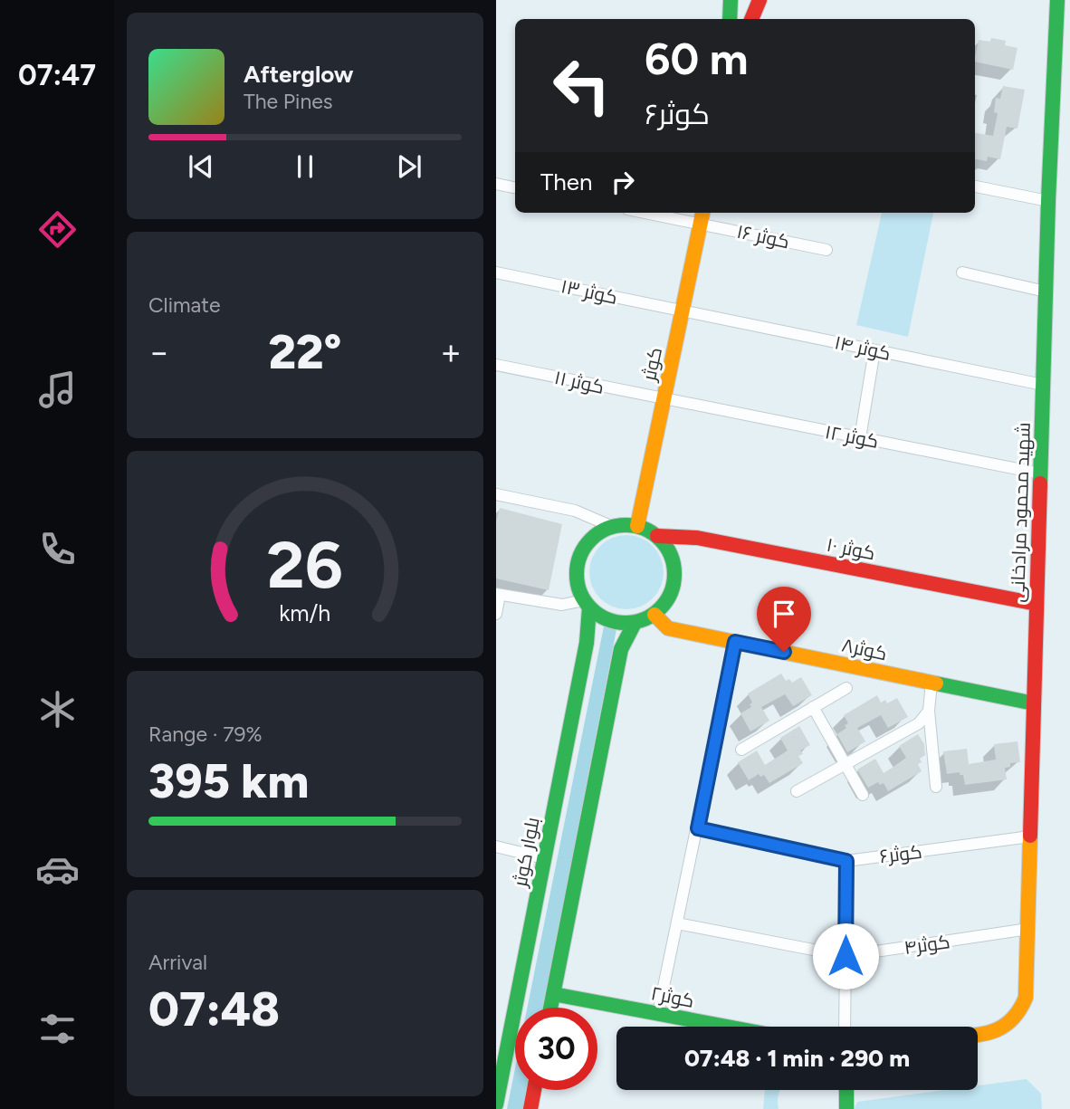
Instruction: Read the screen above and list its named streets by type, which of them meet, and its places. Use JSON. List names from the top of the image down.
{
  "streets": {
    "street": [
      "کوثر ۱۶",
      "کوثر ۱۳",
      "کوثر ۱۴",
      "کوثر",
      "کوثر ۱۱",
      "کوثر ۱۲",
      "شهید محمود مرادخانی",
      "کوثر ۱۰",
      "کوثر۸",
      "بلوار کوثر",
      "کوثر۶",
      "کوثر۴",
      "کوثر۲"
    ]
  },
  "crossings": [
    ["کوثر ۱۶", "کوثر"],
    ["کوثر ۱۳", "کوثر ۱۴"],
    ["کوثر ۱۳", "کوثر"],
    ["کوثر ۱۴", "کوثر"],
    ["کوثر ۱۴", "شهید محمود مرادخانی"],
    ["کوثر", "کوثر ۱۱"],
    ["کوثر", "کوثر ۱۲"],
    ["کوثر", "کوثر ۱۰"],
    ["کوثر", "کوثر۸"],
    ["کوثر", "بلوار کوثر"],
    ["کوثر ۱۱", "کوثر ۱۲"],
    ["کوثر ۱۲", "شهید محمود مرادخانی"],
    ["شهید محمود مرادخانی", "کوثر ۱۰"],
    ["شهید محمود مرادخانی", "کوثر۸"],
    ["شهید محمود مرادخانی", "کوثر۶"],
    ["شهید محمود مرادخانی", "کوثر۴"],
    ["کوثر ۱۰", "کوثر۸"],
    ["کوثر ۱۰", "بلوار کوثر"],
    ["کوثر۸", "بلوار کوثر"]
  ],
  "page": {
    "tabs": "07:47",
    "turn": ["60 m", "کوثر۶"],
    "song": ["Afterglow", "The Pines"],
    "then": "Then",
    "tile": [
      "Climate",
      ["Range · 79%", "395 km"],
      ["Arrival", "07:48"]
    ],
    "heat": ["−", "22°", "+"],
    "limit": "30",
    "trip": "07:48 · 1 min · 290 m",
    "gauge": ["26", "km/h"]
  }
}
